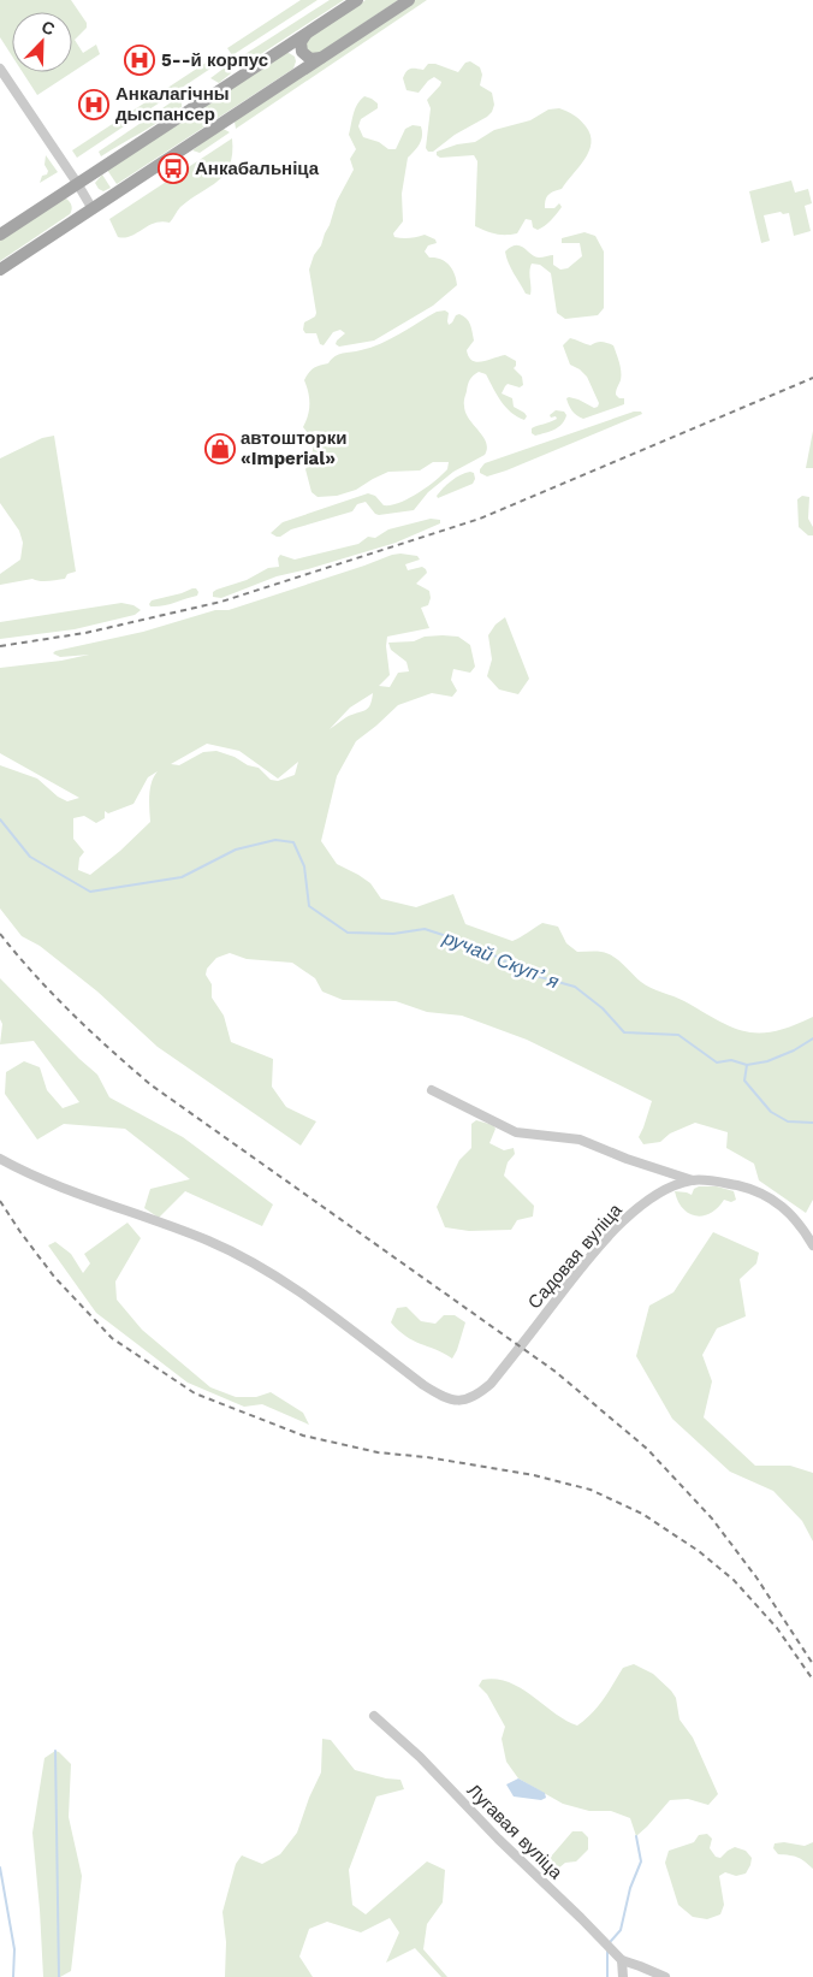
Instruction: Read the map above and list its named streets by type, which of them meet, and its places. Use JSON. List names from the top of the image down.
{
  "streets": {
    "street": ["Садовая вуліца", "Лугавая вуліца"]
  },
  "water": ["ручай Скупʼя"],
  "places": {
    "hospital": ["5--й корпус", "Анкалагічны дыспансер"],
    "bus stop": ["Анкабальніца"],
    "shop": ["автошторки «Imperial»"]
  },
  "north": "top right"
}
